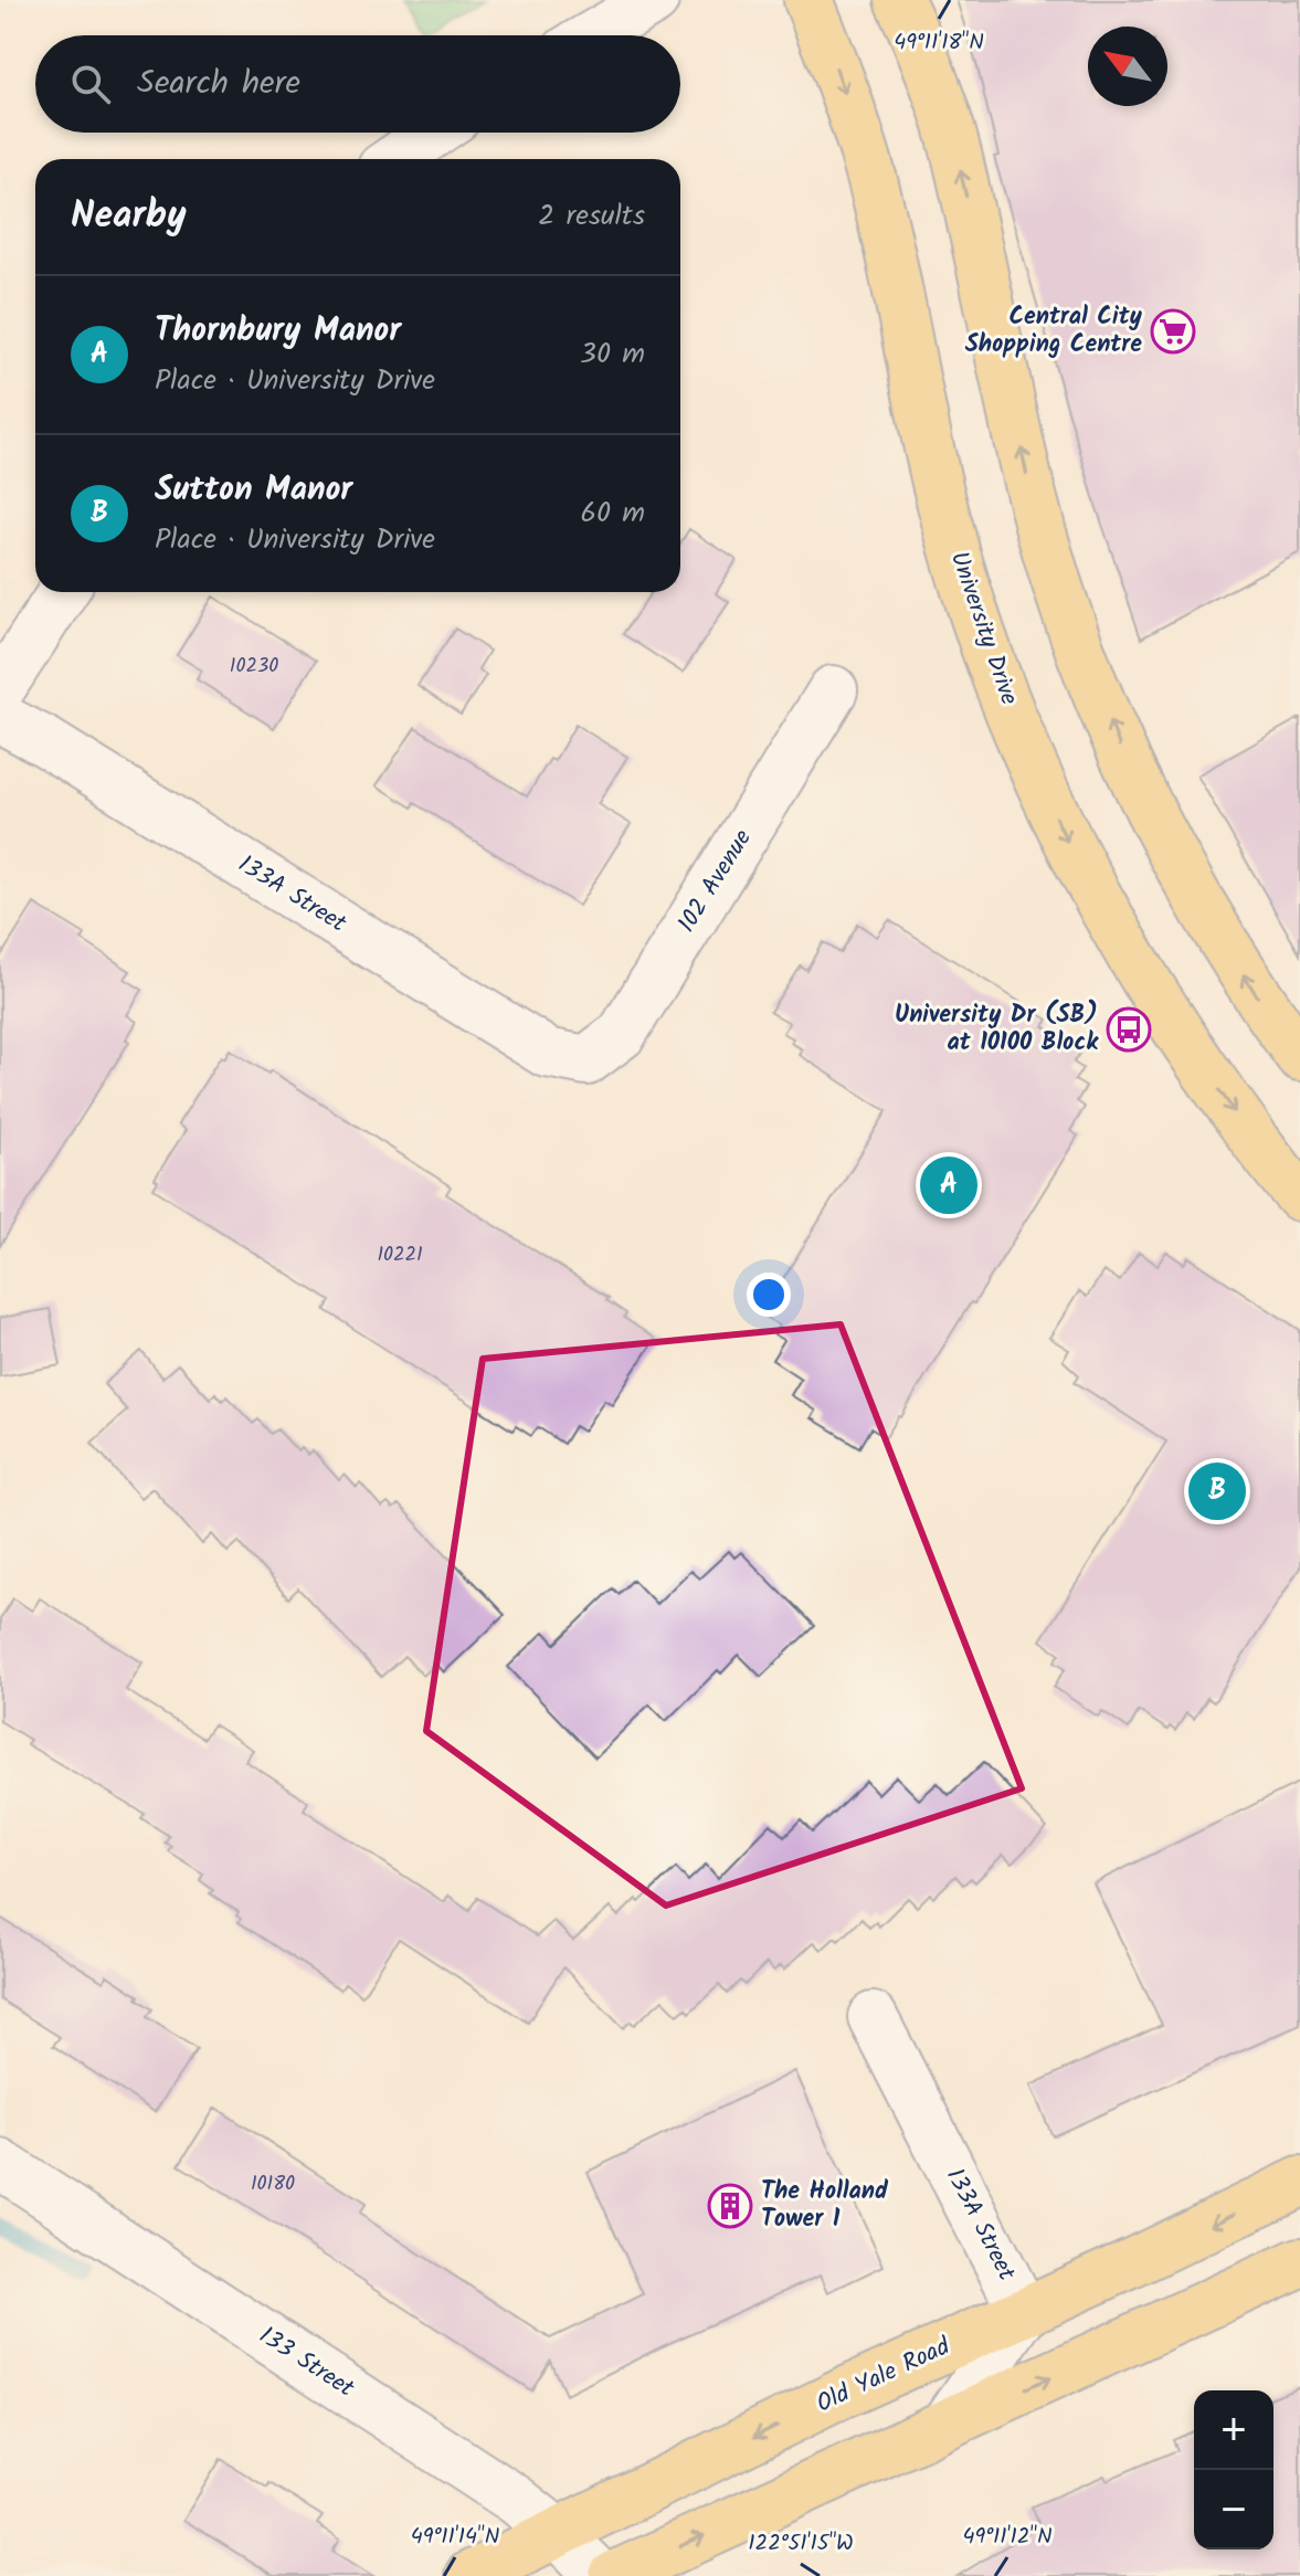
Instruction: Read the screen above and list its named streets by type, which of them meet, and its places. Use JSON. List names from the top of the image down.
{
  "streets": {
    "main road": ["University Drive", "Old Yale Road"],
    "street": ["102 Avenue", "133A Street", "133 Street"]
  },
  "crossings": [
    ["102 Avenue", "133A Street"],
    ["133A Street", "Old Yale Road"],
    ["133 Street", "Old Yale Road"]
  ],
  "places": {
    "supermarket": ["Central City Shopping Centre"],
    "bus stop": ["University Dr (SB) at 10100 Block"],
    "building": ["The Holland Tower 1"]
  },
  "house_numbers": ["10230", "10221", "10180"],
  "north": "top left",
  "page": {
    "search": "Search here",
    "heading": ["Nearby", "2 results"],
    "list": [
      {
        "mark": "A",
        "name": "Thornbury Manor",
        "note": "Place · University Drive",
        "value": "30 m"
      },
      {
        "mark": "B",
        "name": "Sutton Manor",
        "note": "Place · University Drive",
        "value": "60 m"
      }
    ],
    "pins": ["A", "B"],
    "map_buttons": ["+", "−"]
  },
  "coordinates": [
    "49°11'18\"N",
    "49°11'14\"N",
    "49°11'12\"N",
    "122°51'15\"W"
  ]
}
